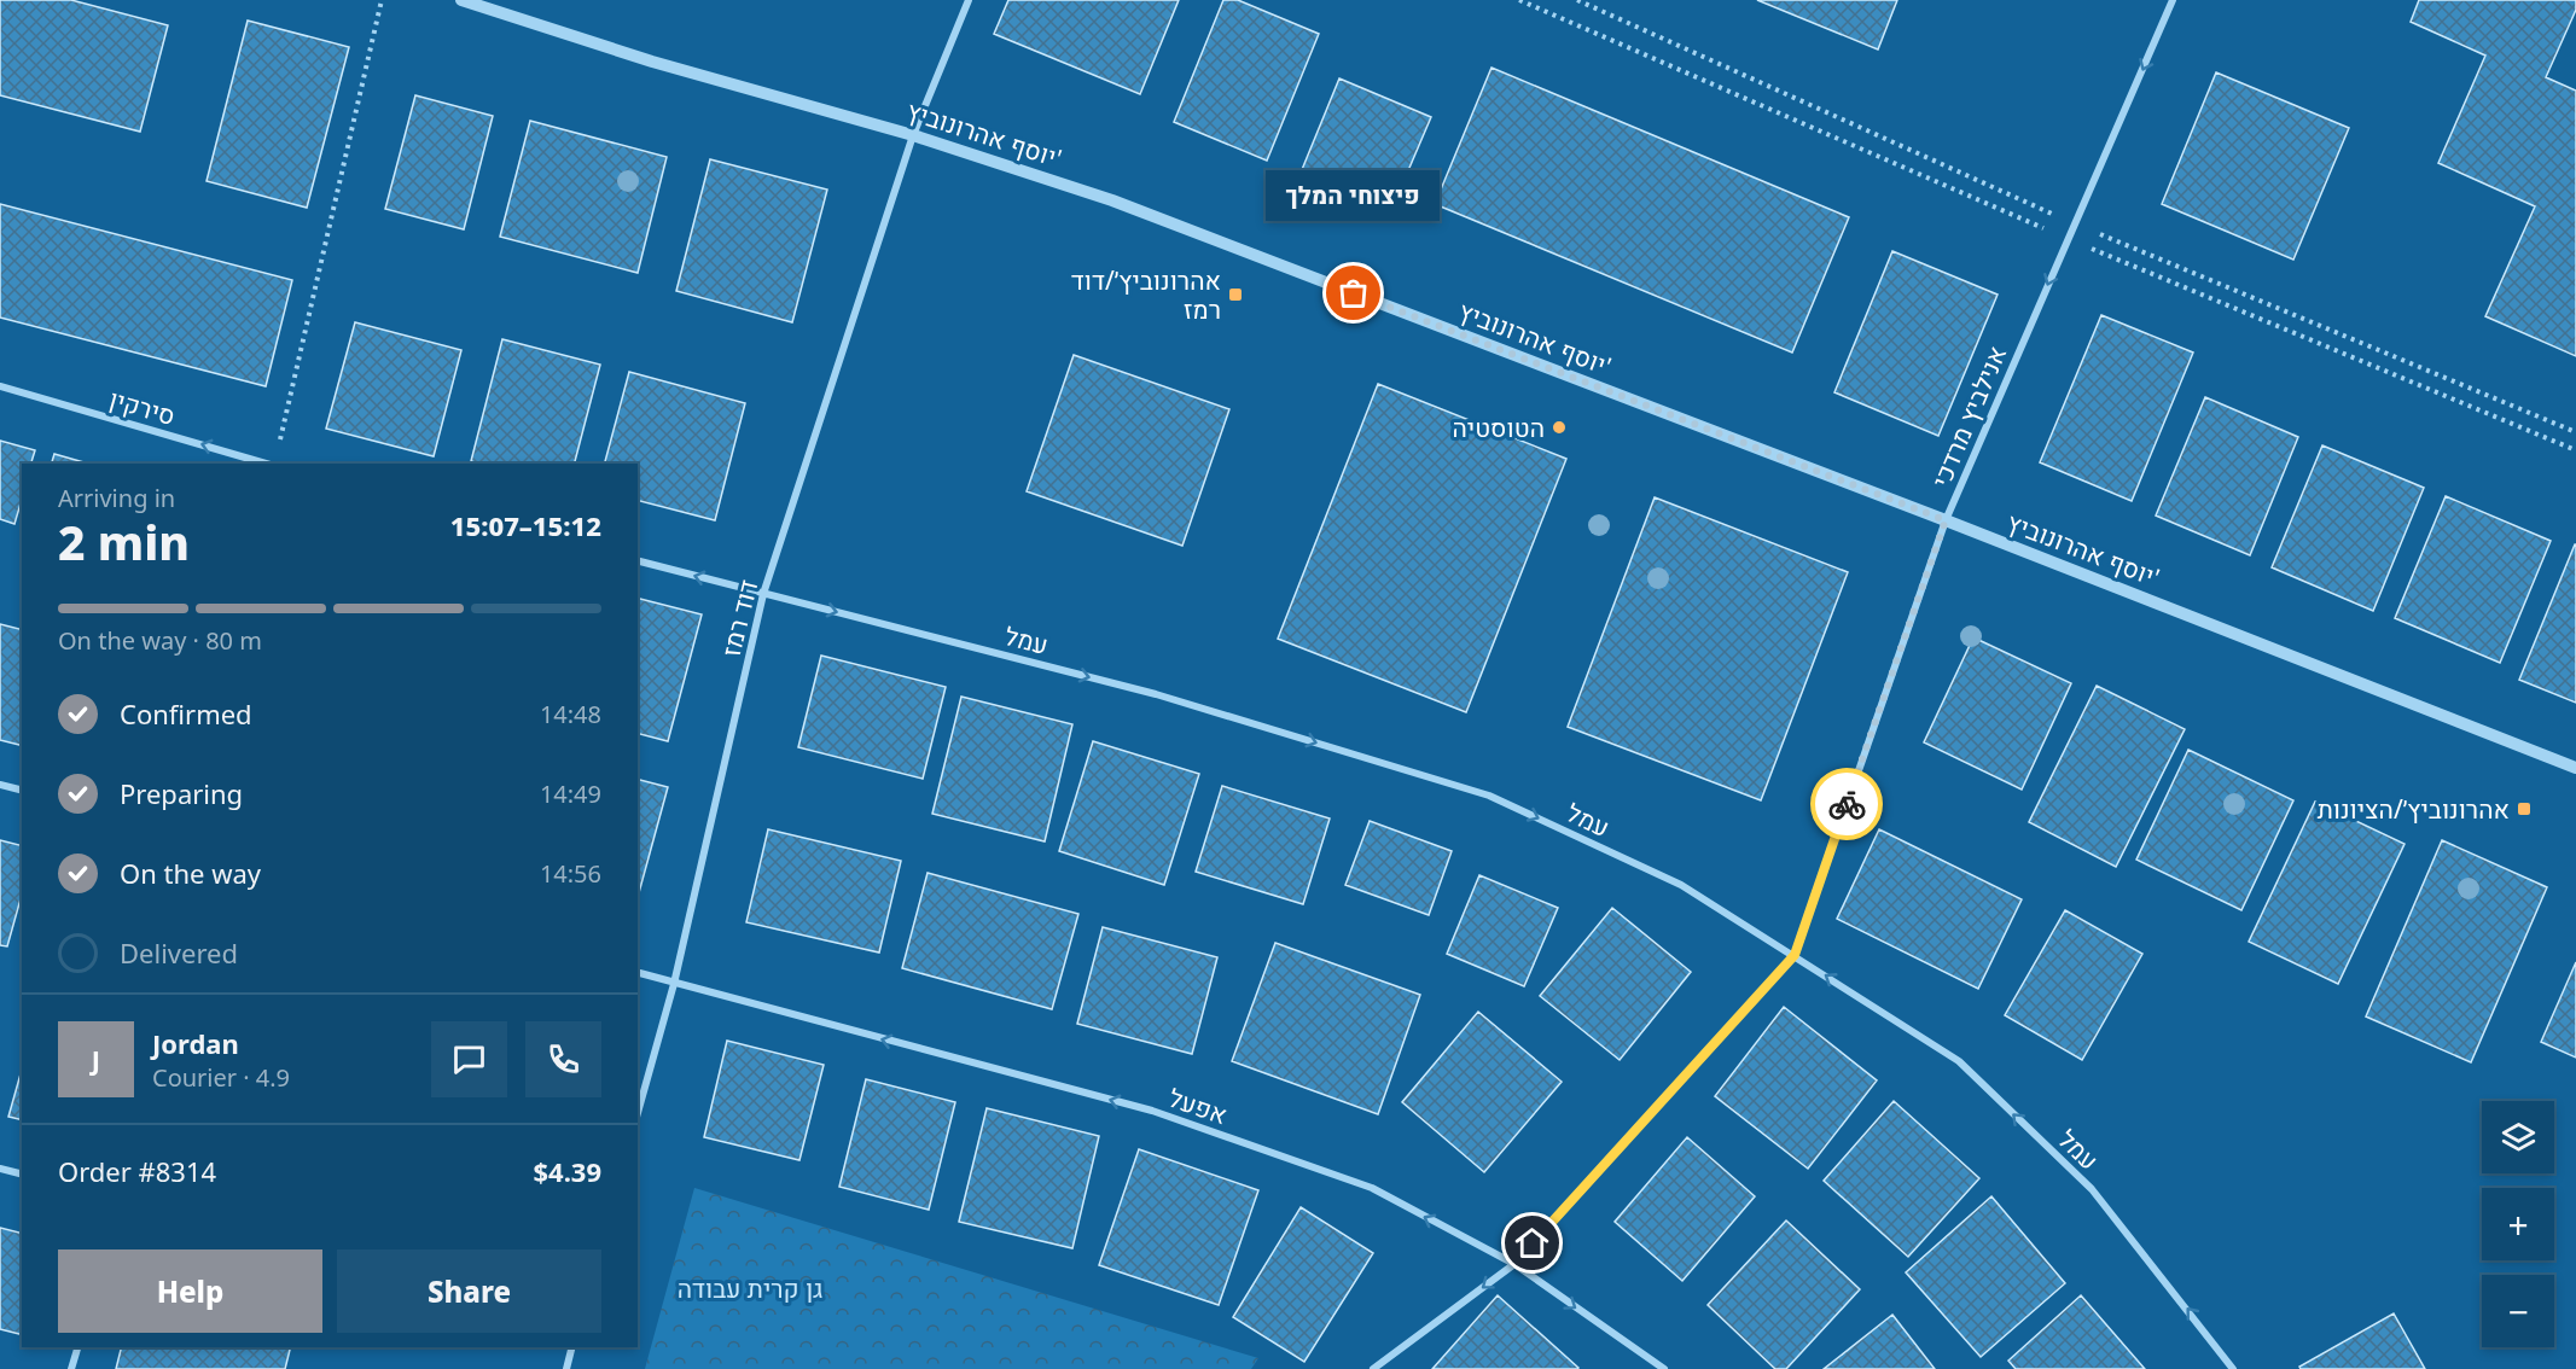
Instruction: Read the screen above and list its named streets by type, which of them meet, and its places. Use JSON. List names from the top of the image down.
{
  "streets": {
    "street": [
      "יוסף אהרונוביץ'",
      "סירקין",
      "אנילביץ מרדכי",
      "דוד רמז",
      "עמל",
      "אפעל"
    ]
  },
  "crossings": [
    ["יוסף אהרונוביץ'", "אנילביץ מרדכי"],
    ["יוסף אהרונוביץ'", "דוד רמז"],
    ["אנילביץ מרדכי", "עמל"],
    ["אנילביץ מרדכי", "אפעל"],
    ["דוד רמז", "עמל"],
    ["דוד רמז", "אפעל"]
  ],
  "one_way": ["סירקין", "אנילביץ מרדכי"],
  "parks": ["גן קרית עבודה"],
  "places": {
    "other": ["פיצוחי המלך", "הטוסטיה"],
    "transit": ["אהרונוביץ׳/דוד רמז", "אהרונוביץ׳/הציונות"]
  },
  "page": {
    "bubble": "פיצוחי המלך",
    "heading": ["2 min", "Arriving in", "15:07–15:12"],
    "panel": [
      "Jordan",
      "Courier · 4.9",
      "Order #8314",
      "$4.39"
    ],
    "bar": "On the way · 80 m",
    "list": [
      ["Confirmed", "14:48"],
      ["Preparing", "14:49"],
      ["On the way", "14:56"],
      "Delivered"
    ],
    "round": "J",
    "map_buttons": ["+", "−"],
    "buttons": ["Help", "Share"]
  }
}
